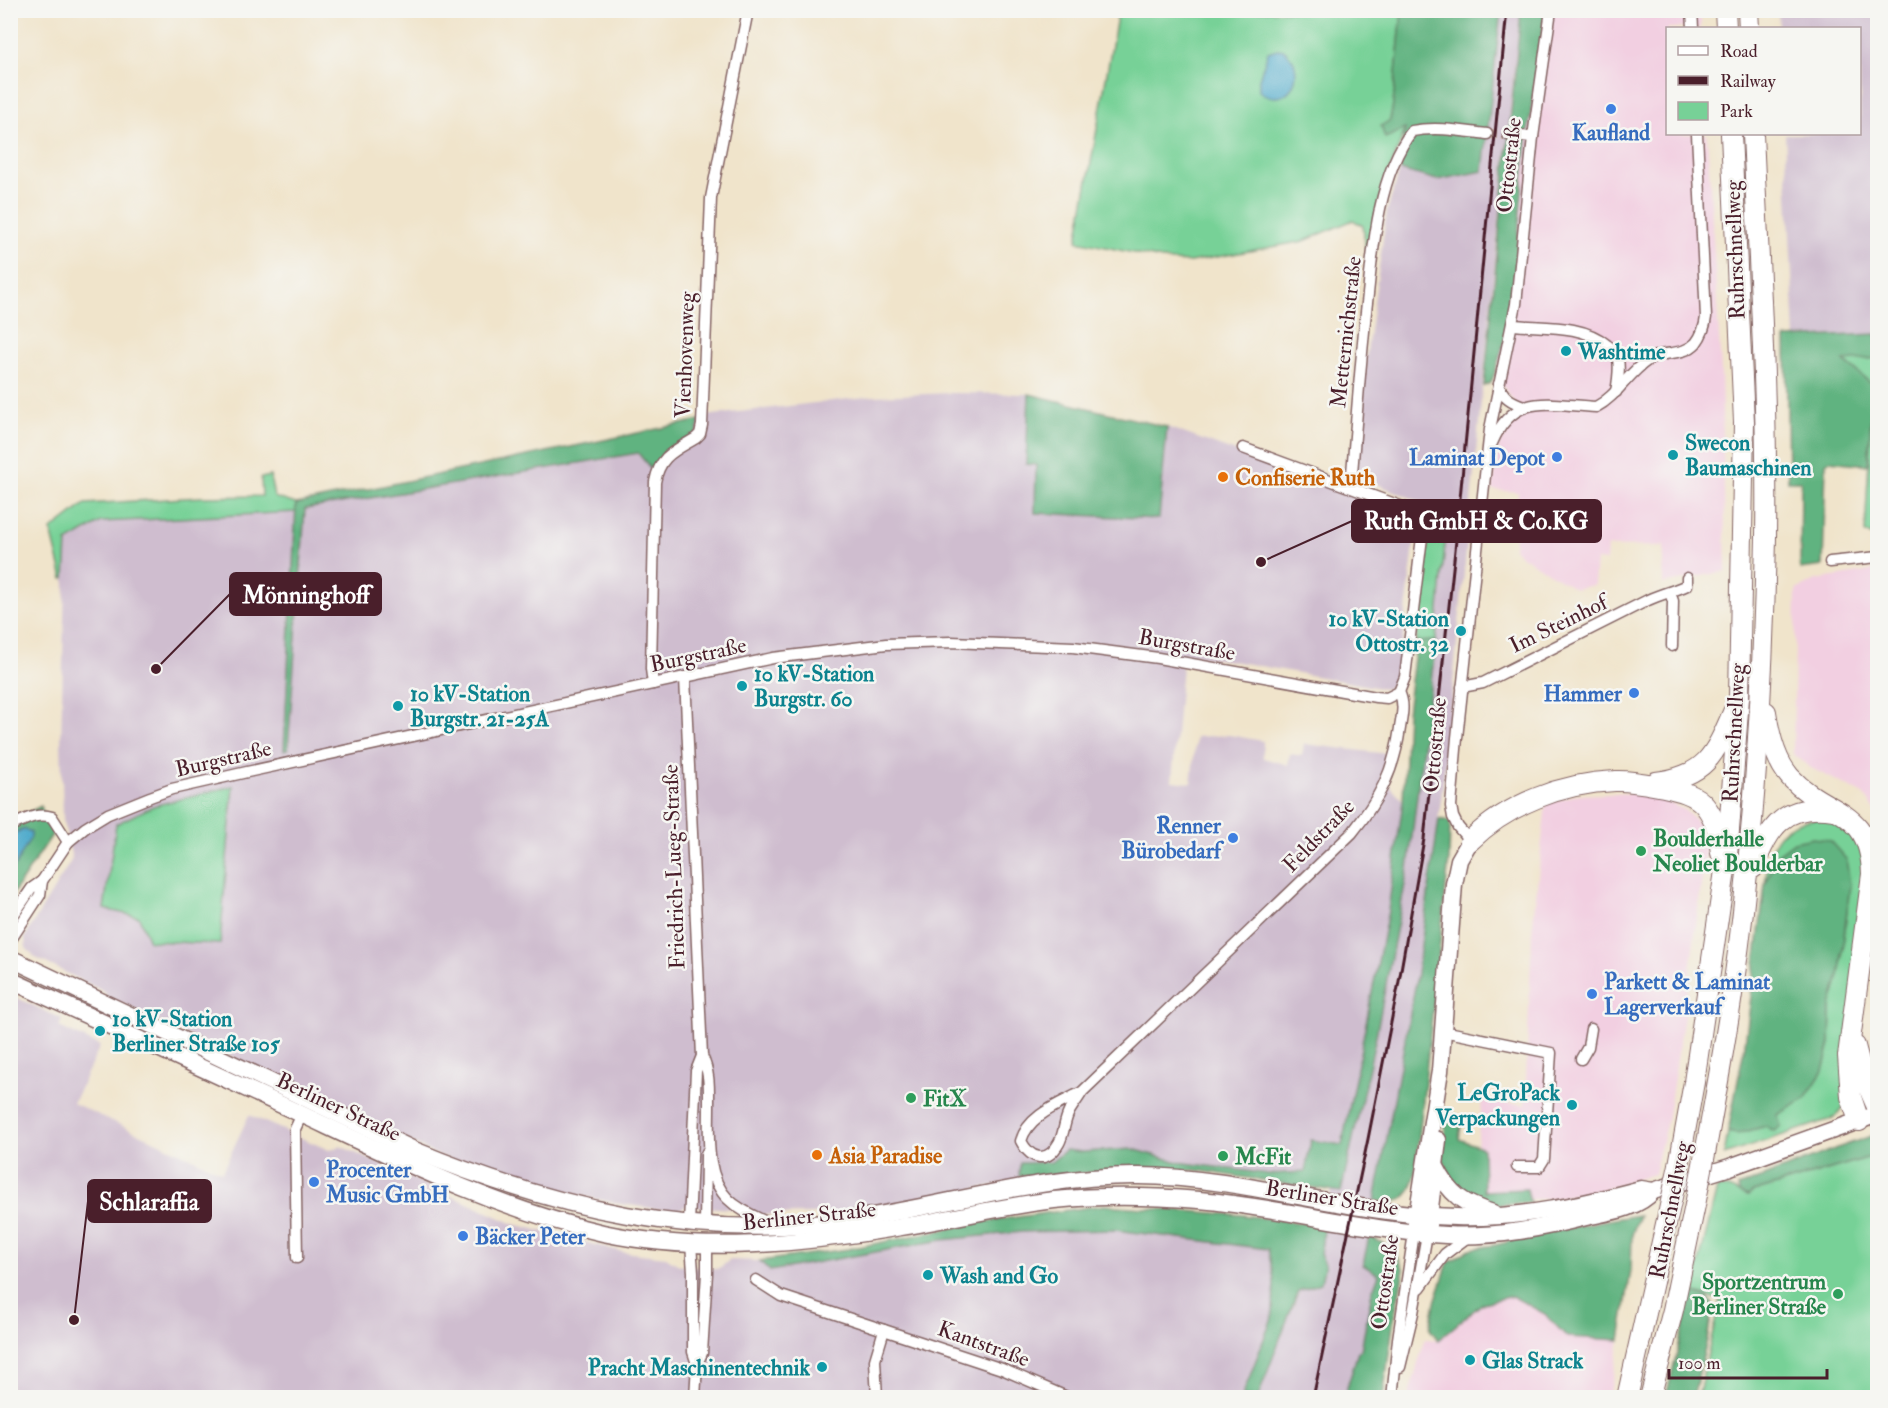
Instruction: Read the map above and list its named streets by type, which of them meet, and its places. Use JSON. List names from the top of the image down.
{
  "streets": {
    "highway": ["Ruhrschnellweg"],
    "main road": ["Ottostraße", "Berliner Straße"],
    "street": [
      "Metternichstraße",
      "Vienhovenweg",
      "Im Steinhof",
      "Burgstraße",
      "Feldstraße",
      "Friedrich-Lueg-Straße",
      "Kantstraße"
    ]
  },
  "crossings": [
    ["Ottostraße", "Im Steinhof"],
    ["Ottostraße", "Berliner Straße"],
    ["Metternichstraße", "Feldstraße"],
    ["Vienhovenweg", "Burgstraße"],
    ["Burgstraße", "Feldstraße"],
    ["Burgstraße", "Friedrich-Lueg-Straße"],
    ["Friedrich-Lueg-Straße", "Berliner Straße"]
  ],
  "places": [
    "Kaufland",
    "Washtime",
    "Swecon Baumaschinen",
    "Laminat Depot",
    "Confiserie Ruth",
    "Ruth GmbH & Co.KG",
    "10 kV-Station Ottostr. 32",
    "Mönninghoff",
    "10 kV-Station Burgstr. 60",
    "Hammer",
    "10 kV-Station Burgstr. 21-25A",
    "Renner Bürobedarf",
    "Boulderhalle Neoliet Boulderbar",
    "Parkett & Laminat Lagerverkauf",
    "10 kV-Station Berliner Straße 105",
    "FitX",
    "LeGroPack Verpackungen",
    "Asia Paradise",
    "McFit",
    "Procenter Music GmbH",
    "Bäcker Peter",
    "Wash and Go",
    "Sportzentrum Berliner Straße",
    "Schlaraffia",
    "Glas Strack",
    "Pracht Maschinentechnik"
  ],
  "legend": ["Road", "Railway", "Park"],
  "scale_bar": "100 m"
}
